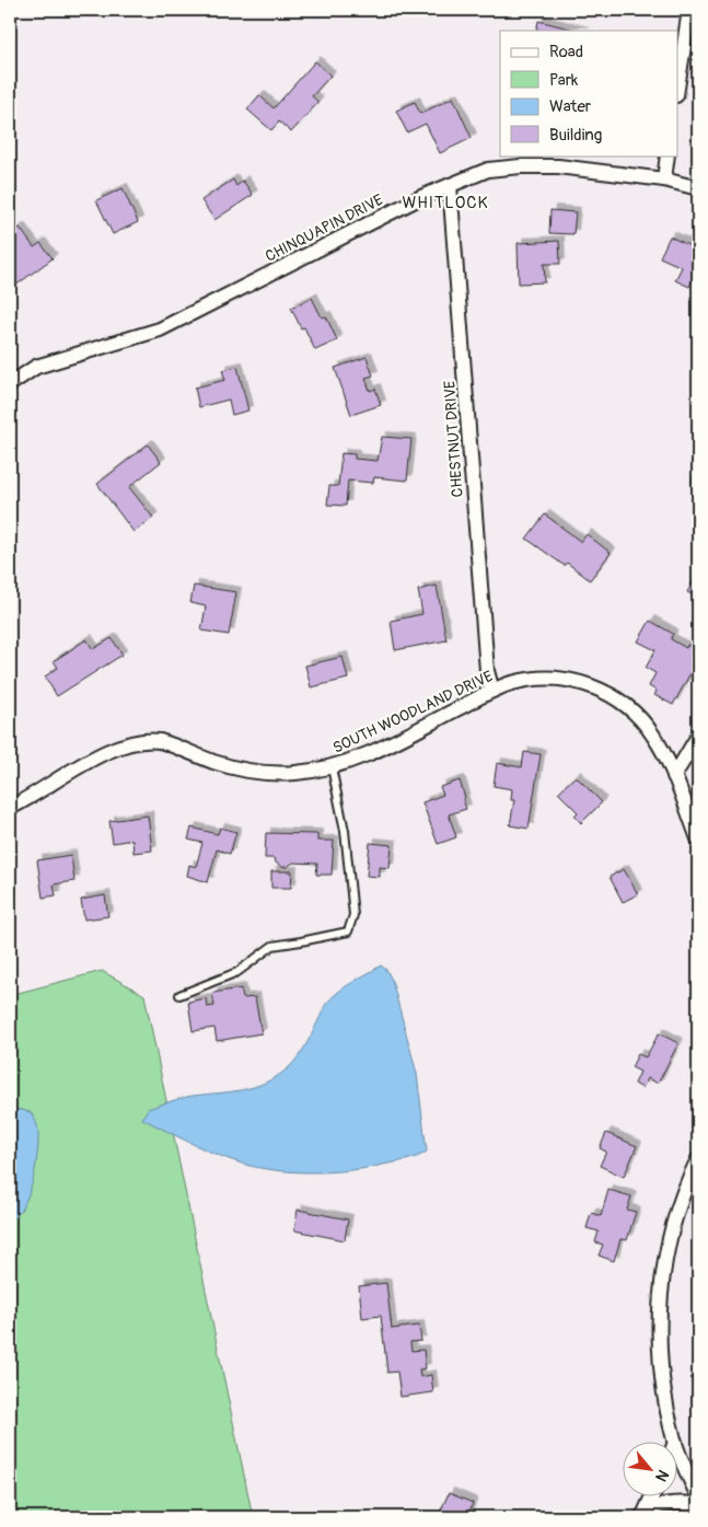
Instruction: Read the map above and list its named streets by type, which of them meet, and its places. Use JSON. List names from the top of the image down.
{
  "streets": {
    "street": ["CHINQUAPIN DRIVE", "CHESTNUT DRIVE", "SOUTH WOODLAND DRIVE"]
  },
  "crossings": [
    ["CHINQUAPIN DRIVE", "CHESTNUT DRIVE"],
    ["CHESTNUT DRIVE", "SOUTH WOODLAND DRIVE"]
  ],
  "districts": ["WHITLOCK"],
  "legend": [
    "Road",
    "Park",
    "Water",
    "Building"
  ],
  "north": "bottom right"
}
